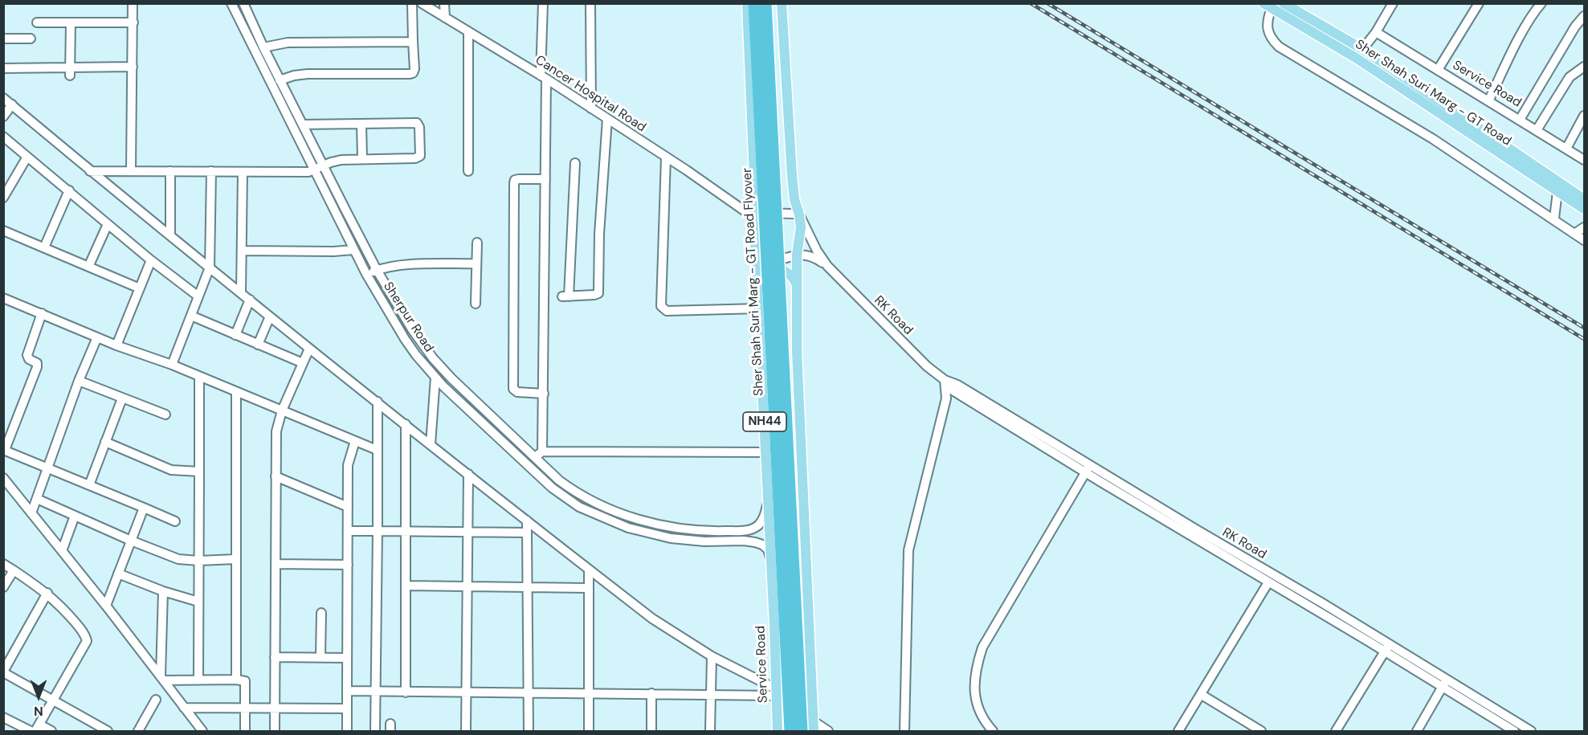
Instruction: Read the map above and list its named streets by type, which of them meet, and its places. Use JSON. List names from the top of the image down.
{
  "streets": {
    "highway": ["Sher Shah Suri Marg - GT Road Flyover", "NH44"],
    "main road": ["Service Road", "Sher Shah Suri Marg - GT Road"],
    "street": ["Cancer Hospital Road", "RK Road", "Sherpur Road"]
  },
  "crossings": [
    ["Service Road", "Sherpur Road"],
    ["Service Road", "NH44"],
    ["Sher Shah Suri Marg - GT Road Flyover", "NH44"],
    ["Sherpur Road", "NH44"]
  ],
  "north": "bottom"
}
